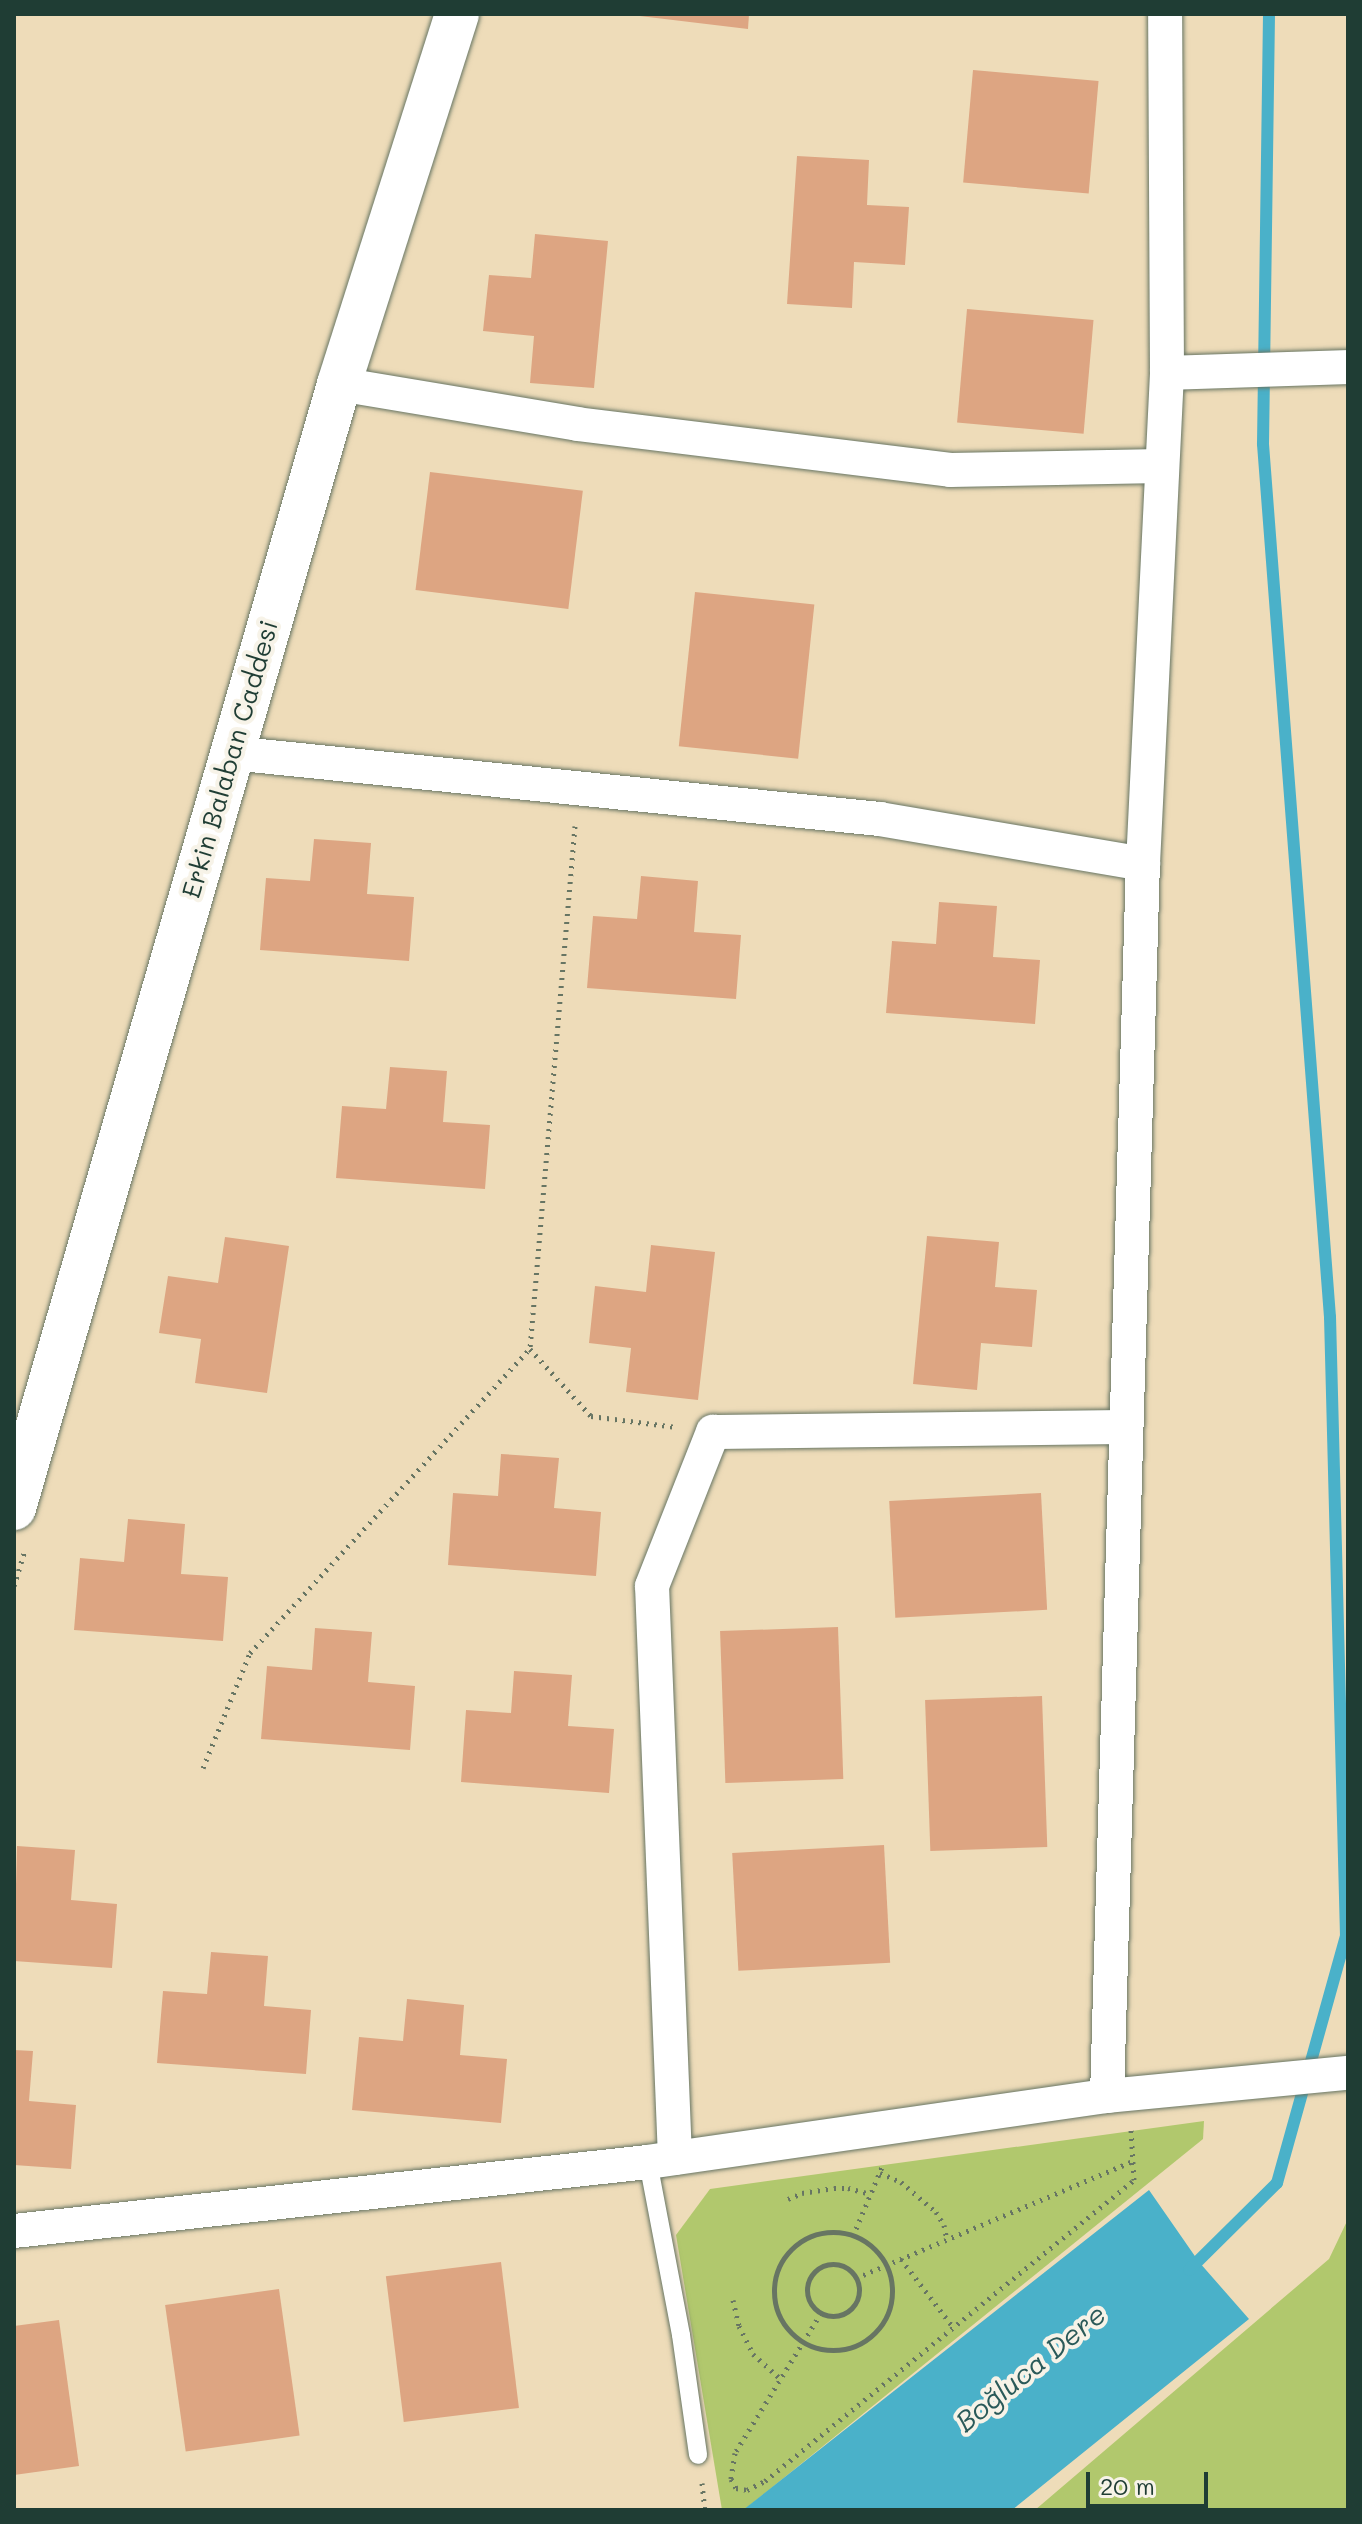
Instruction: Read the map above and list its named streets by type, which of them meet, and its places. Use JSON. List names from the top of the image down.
{
  "streets": {
    "street": ["Erkin Balaban Caddesi"]
  },
  "water": ["Boğluca Dere"],
  "scale_bar": "20 m"
}
